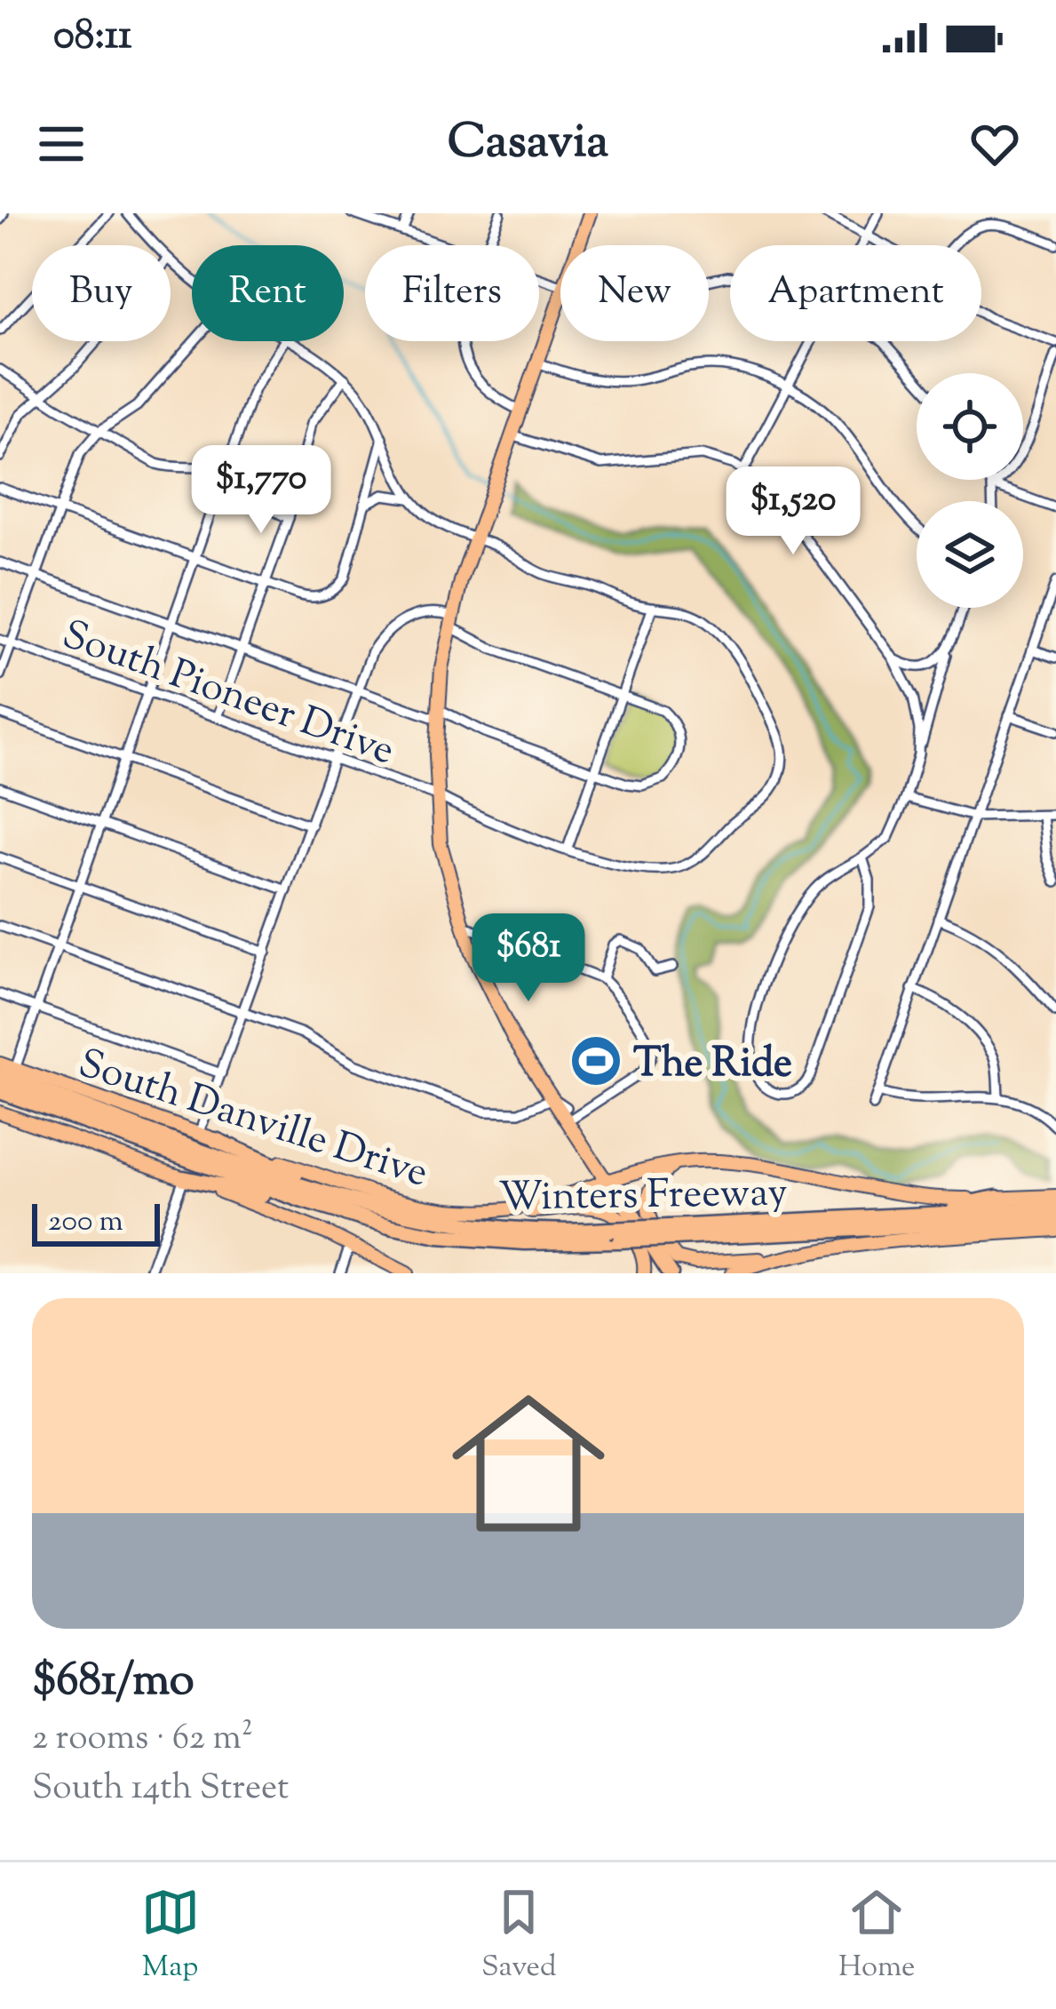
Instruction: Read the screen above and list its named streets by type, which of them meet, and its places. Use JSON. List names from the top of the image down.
{
  "streets": {
    "highway": ["Winters Freeway"],
    "main road": ["South Danville Drive"],
    "street": ["South Pioneer Drive"]
  },
  "crossings": [
    ["South Danville Drive", "Winters Freeway"]
  ],
  "places": {
    "sports": ["The Ride"]
  },
  "scale_bar": "200 m",
  "page": {
    "status": "08:11",
    "header": "Casavia",
    "chip": [
      "Buy",
      "Rent",
      "Filters",
      "New",
      "Apartment"
    ],
    "price": ["$1,770", "$1,520", "$681"],
    "scale": "200 m",
    "list": [
      {
        "name": "$681/mo",
        "note": "2 rooms · 62 m² · South 14th Street"
      }
    ],
    "tabs": ["Map", "Saved", "Home"]
  }
}
